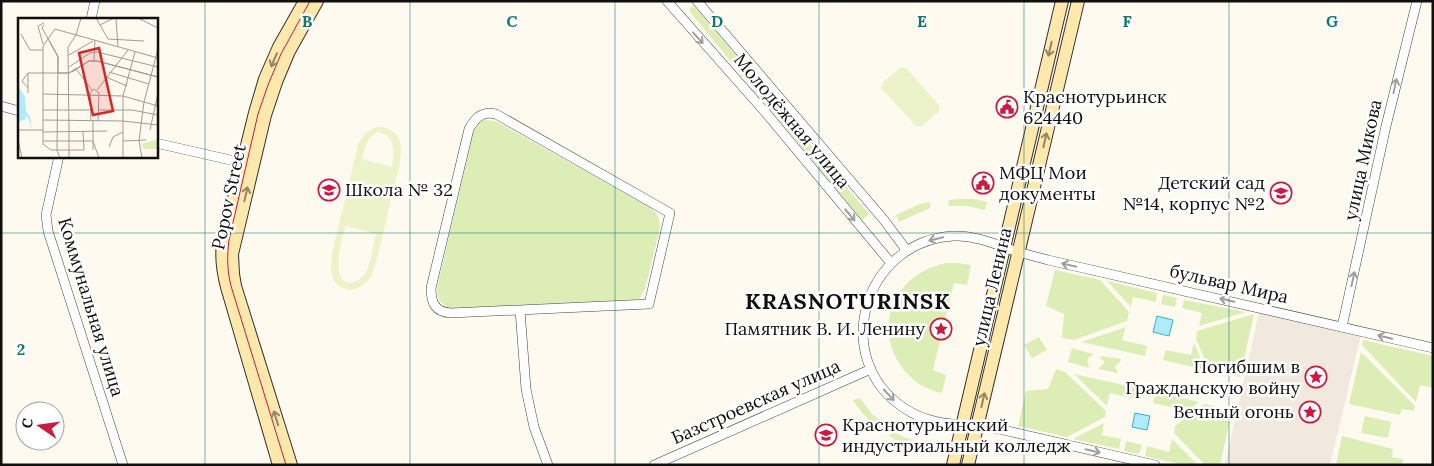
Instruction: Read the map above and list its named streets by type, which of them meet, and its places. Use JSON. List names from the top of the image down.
{
  "streets": {
    "street": [
      "Молодёжная улица",
      "улица Микова",
      "Popov Street",
      "бульвар Мира",
      "улица Ленина",
      "Коммунальная улица",
      "Базстроевская улица"
    ]
  },
  "crossings": [
    ["Молодёжная улица", "бульвар Мира"],
    ["улица Микова", "бульвар Мира"],
    ["бульвар Мира", "улица Ленина"],
    ["бульвар Мира", "Базстроевская улица"]
  ],
  "one_way": ["улица Микова"],
  "districts": ["KRASNOTURINSK"],
  "places": {
    "public building": ["Краснотурьинск 624440", "МФЦ Мои документы"],
    "school or university": ["Школа № 32", "Детский сад №14, корпус №2", "Краснотурьинский индустриальный колледж"],
    "place": ["Памятник В. И. Ленину", "Погибшим в Гражданскую войну", "Вечный огонь"]
  },
  "north": "left",
  "grid": {
    "columns": [
      "B",
      "C",
      "D",
      "E",
      "F",
      "G"
    ],
    "rows": ["2"]
  }
}
